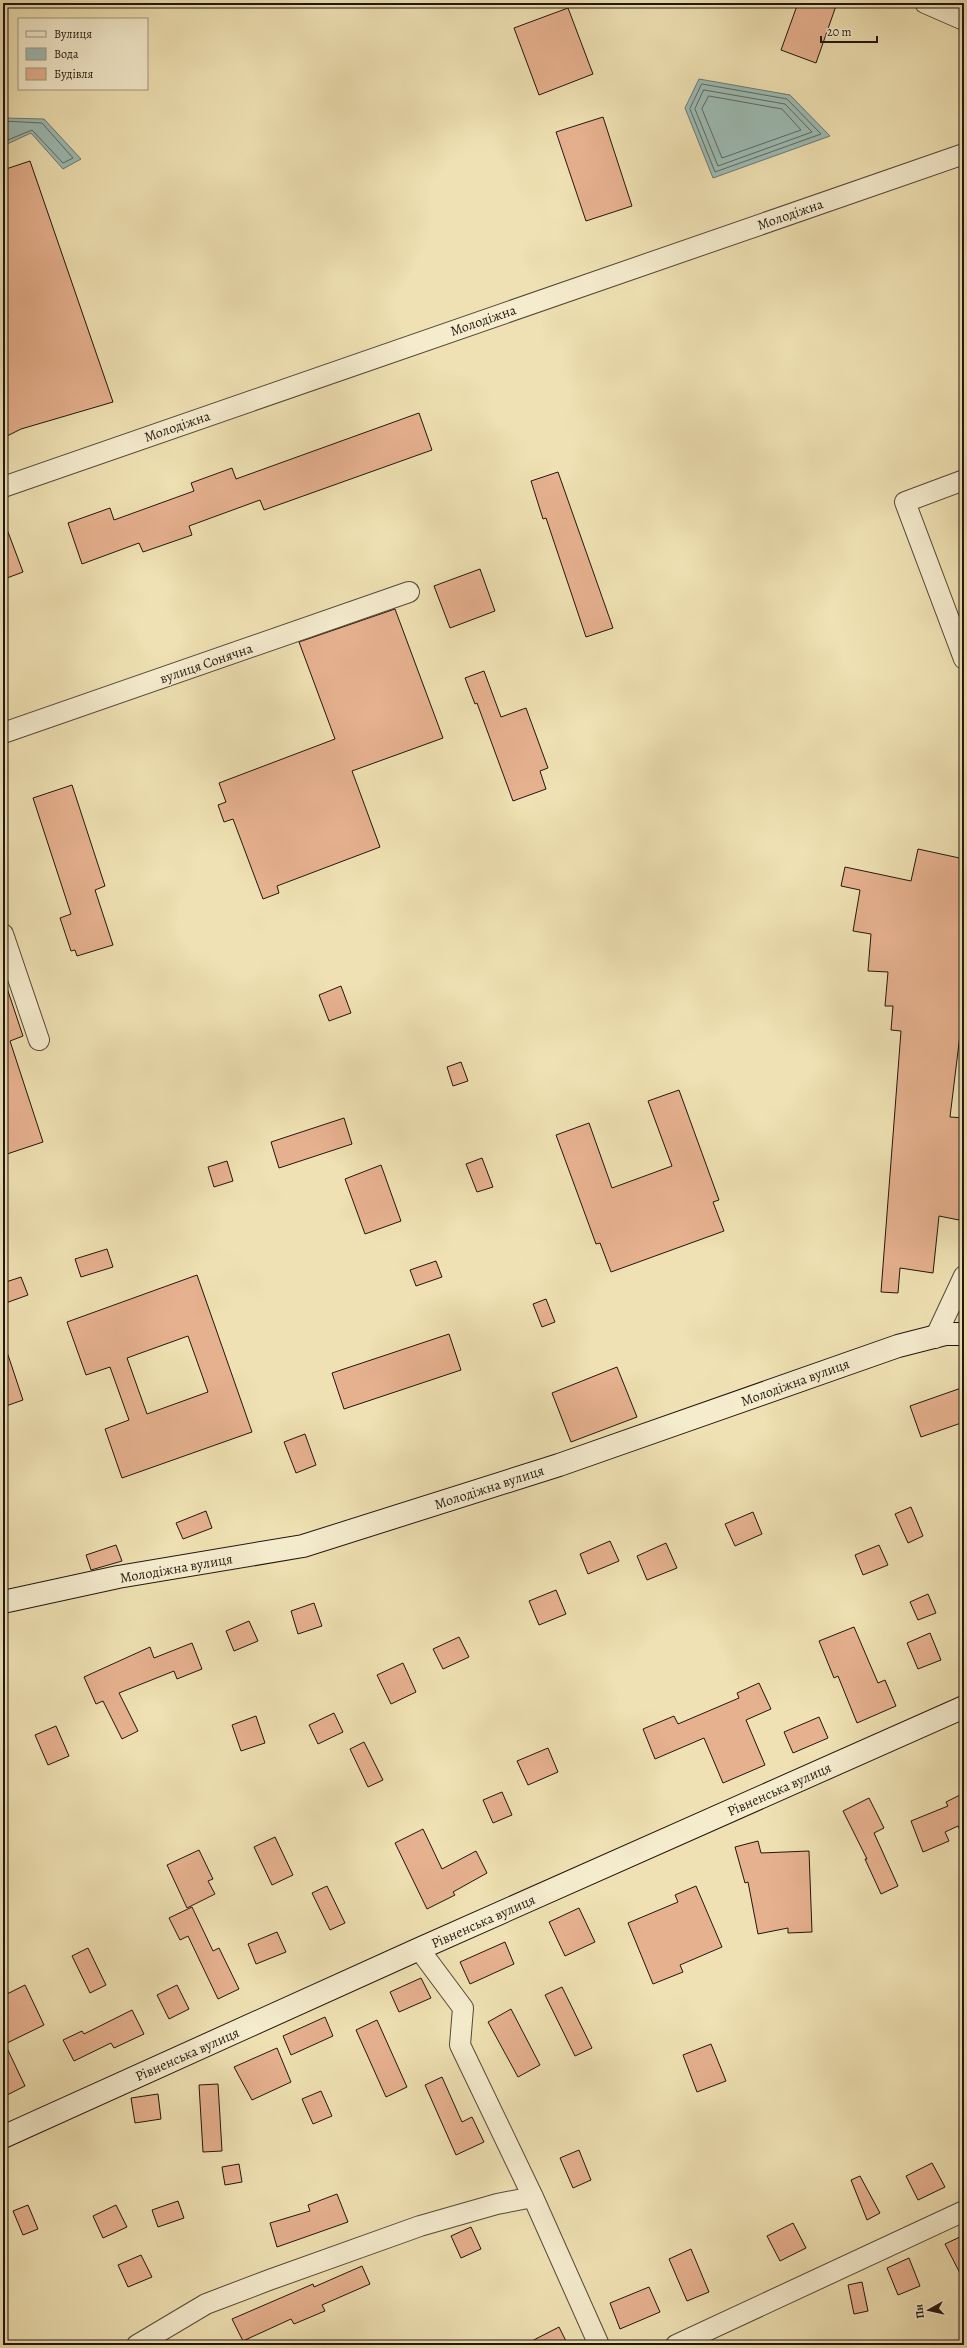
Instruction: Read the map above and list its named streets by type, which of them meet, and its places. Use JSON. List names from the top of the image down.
{
  "streets": {
    "main road": ["Молодіжна вулиця", "Рівненська вулиця"],
    "street": ["Молодіжна", "вулиця Сонячна"]
  },
  "legend": ["Вулиця", "Вода", "Будівля"],
  "scale_bar": "20 m",
  "north": "left"
}
